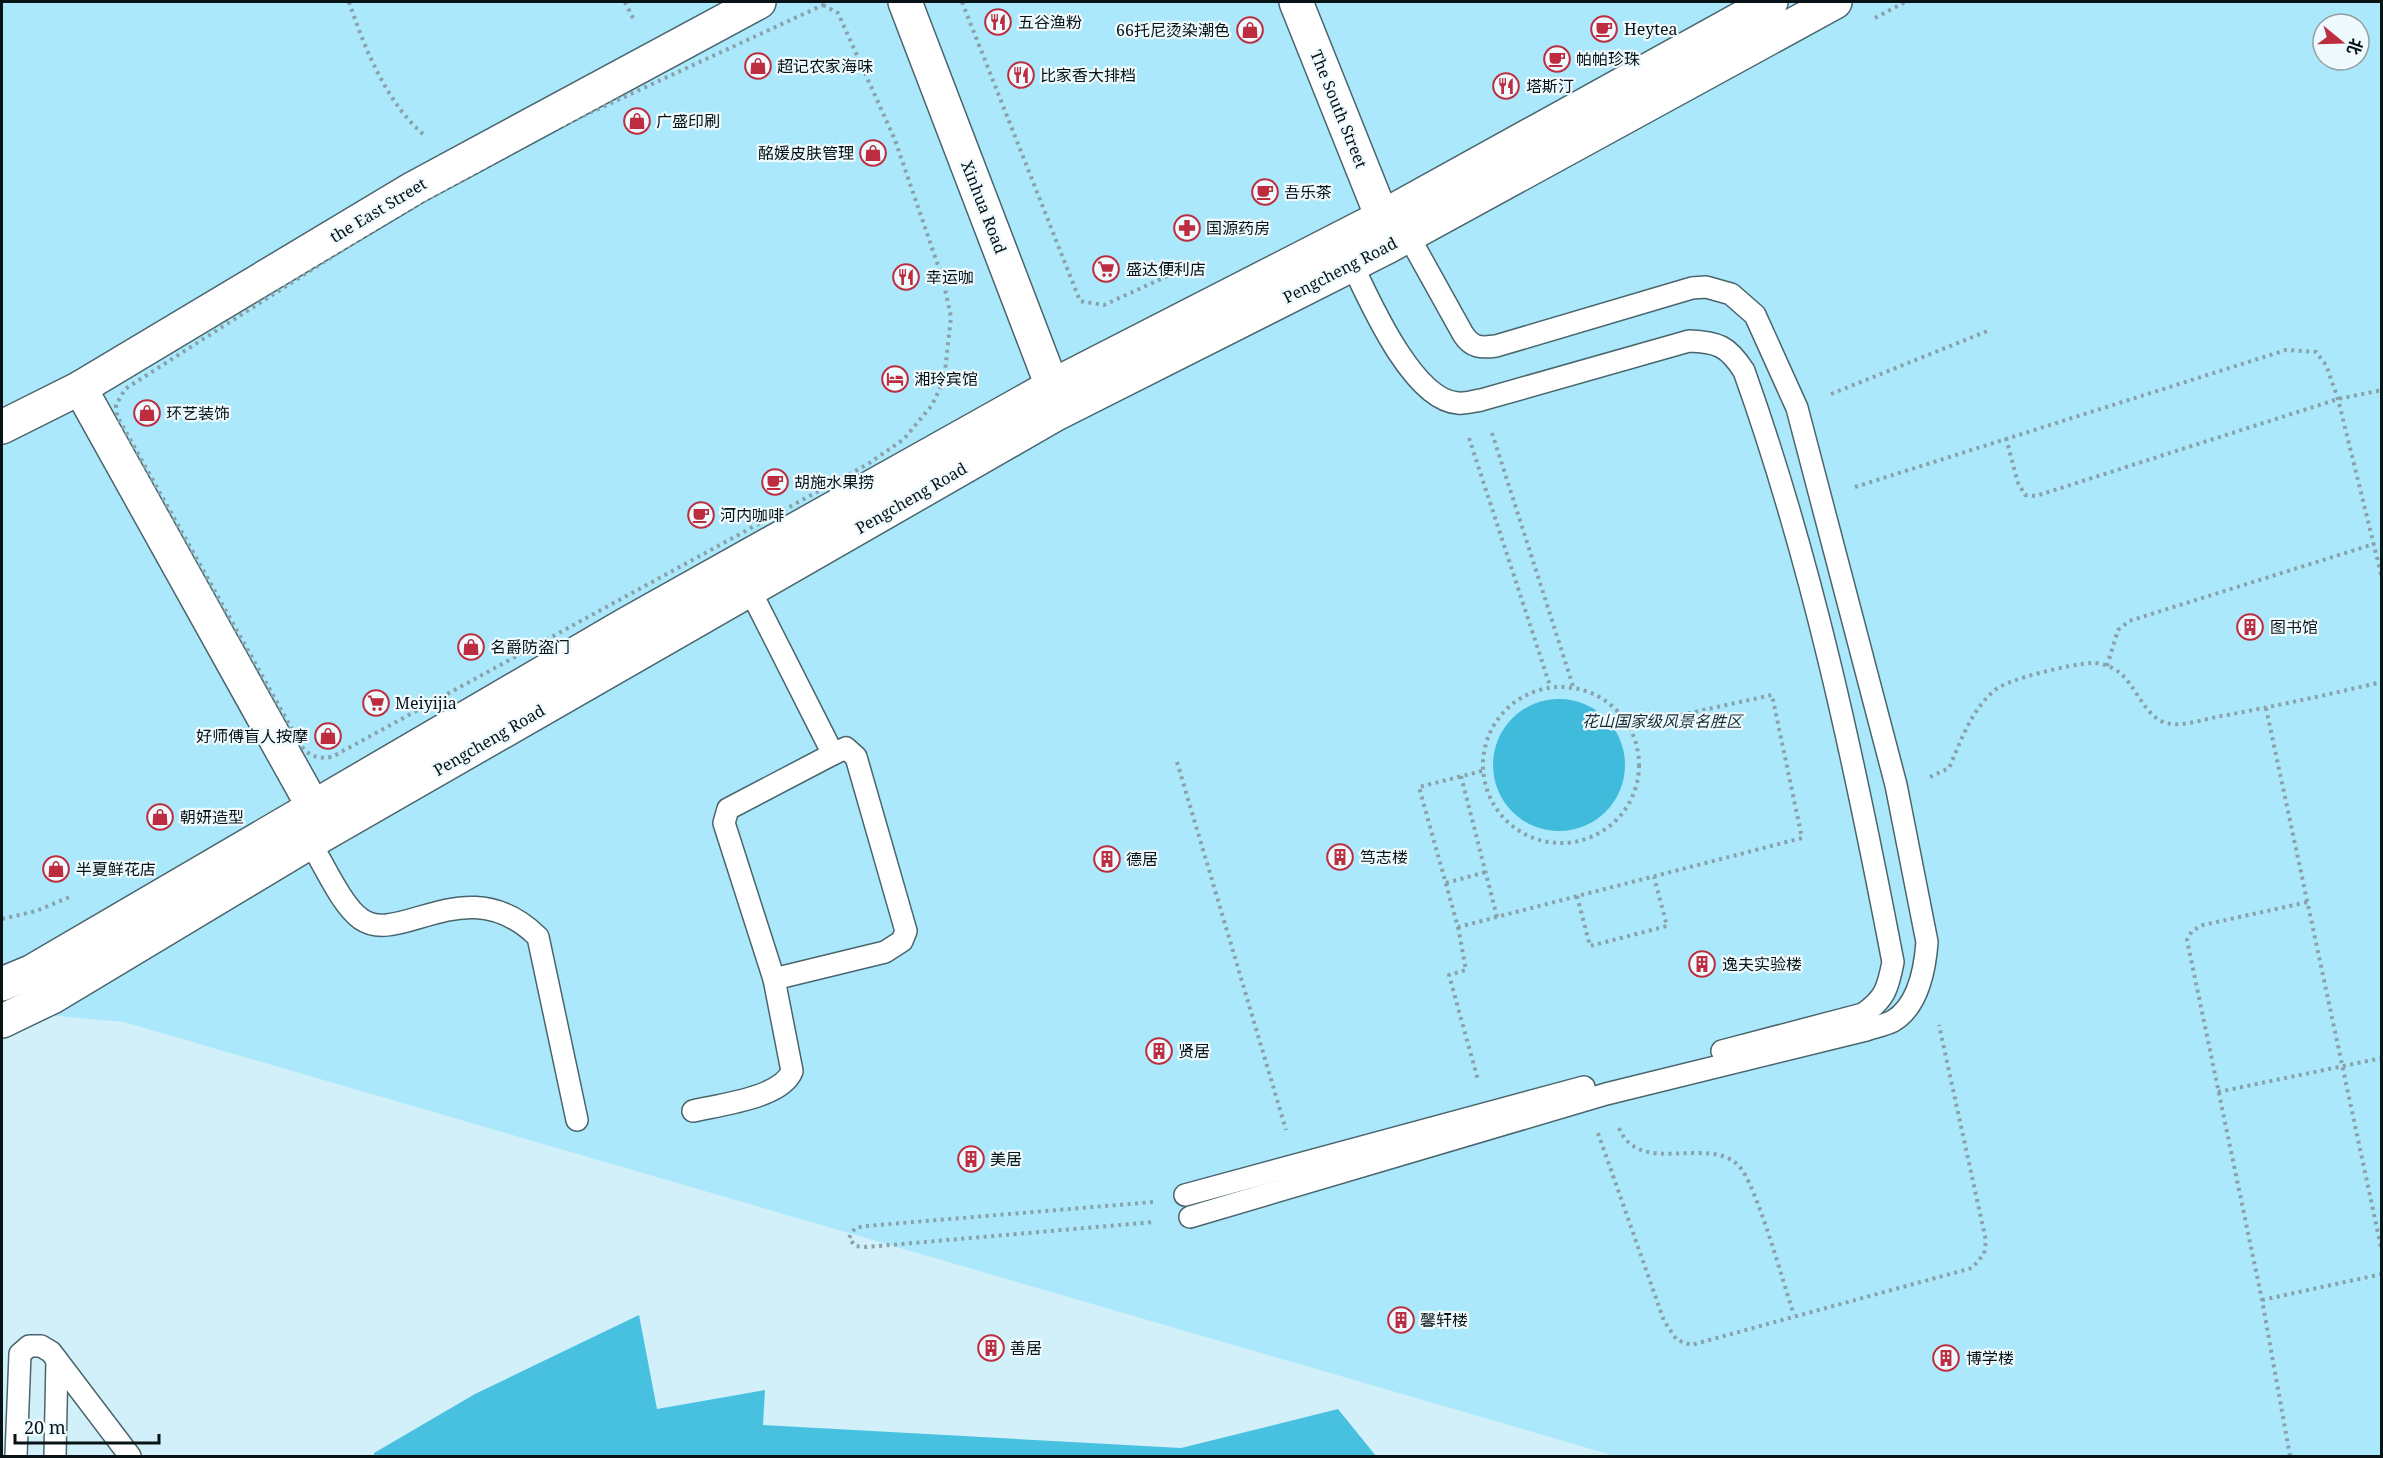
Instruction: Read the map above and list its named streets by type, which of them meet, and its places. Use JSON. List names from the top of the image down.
{
  "streets": {
    "main road": [
      "The South Street",
      "Xinhua Road",
      "the East Street",
      "Pengcheng Road"
    ]
  },
  "crossings": [
    ["The South Street", "Pengcheng Road"],
    ["Xinhua Road", "Pengcheng Road"]
  ],
  "parks": ["花山国家级风景名胜区"],
  "places": {
    "restaurant": [
      "五谷渔粉",
      "比家香大排档",
      "塔斯汀",
      "幸运咖"
    ],
    "cafe": [
      "Heytea",
      "帕帕珍珠",
      "吾乐茶",
      "胡施水果捞",
      "河内咖啡"
    ],
    "shop": [
      "66托尼烫染潮色",
      "超记农家海味",
      "广盛印刷",
      "酩媛皮肤管理",
      "环艺装饰",
      "名爵防盗门",
      "好师傅盲人按摩",
      "朝妍造型",
      "半夏鲜花店"
    ],
    "pharmacy": ["国源药房"],
    "supermarket": ["盛达便利店", "Meiyijia"],
    "hotel": ["湘玲宾馆"],
    "building": [
      "图书馆",
      "笃志楼",
      "德居",
      "逸夫实验楼",
      "贤居",
      "美居",
      "馨轩楼",
      "善居",
      "博学楼"
    ]
  },
  "scale_bar": "20 m",
  "north": "right"
}
